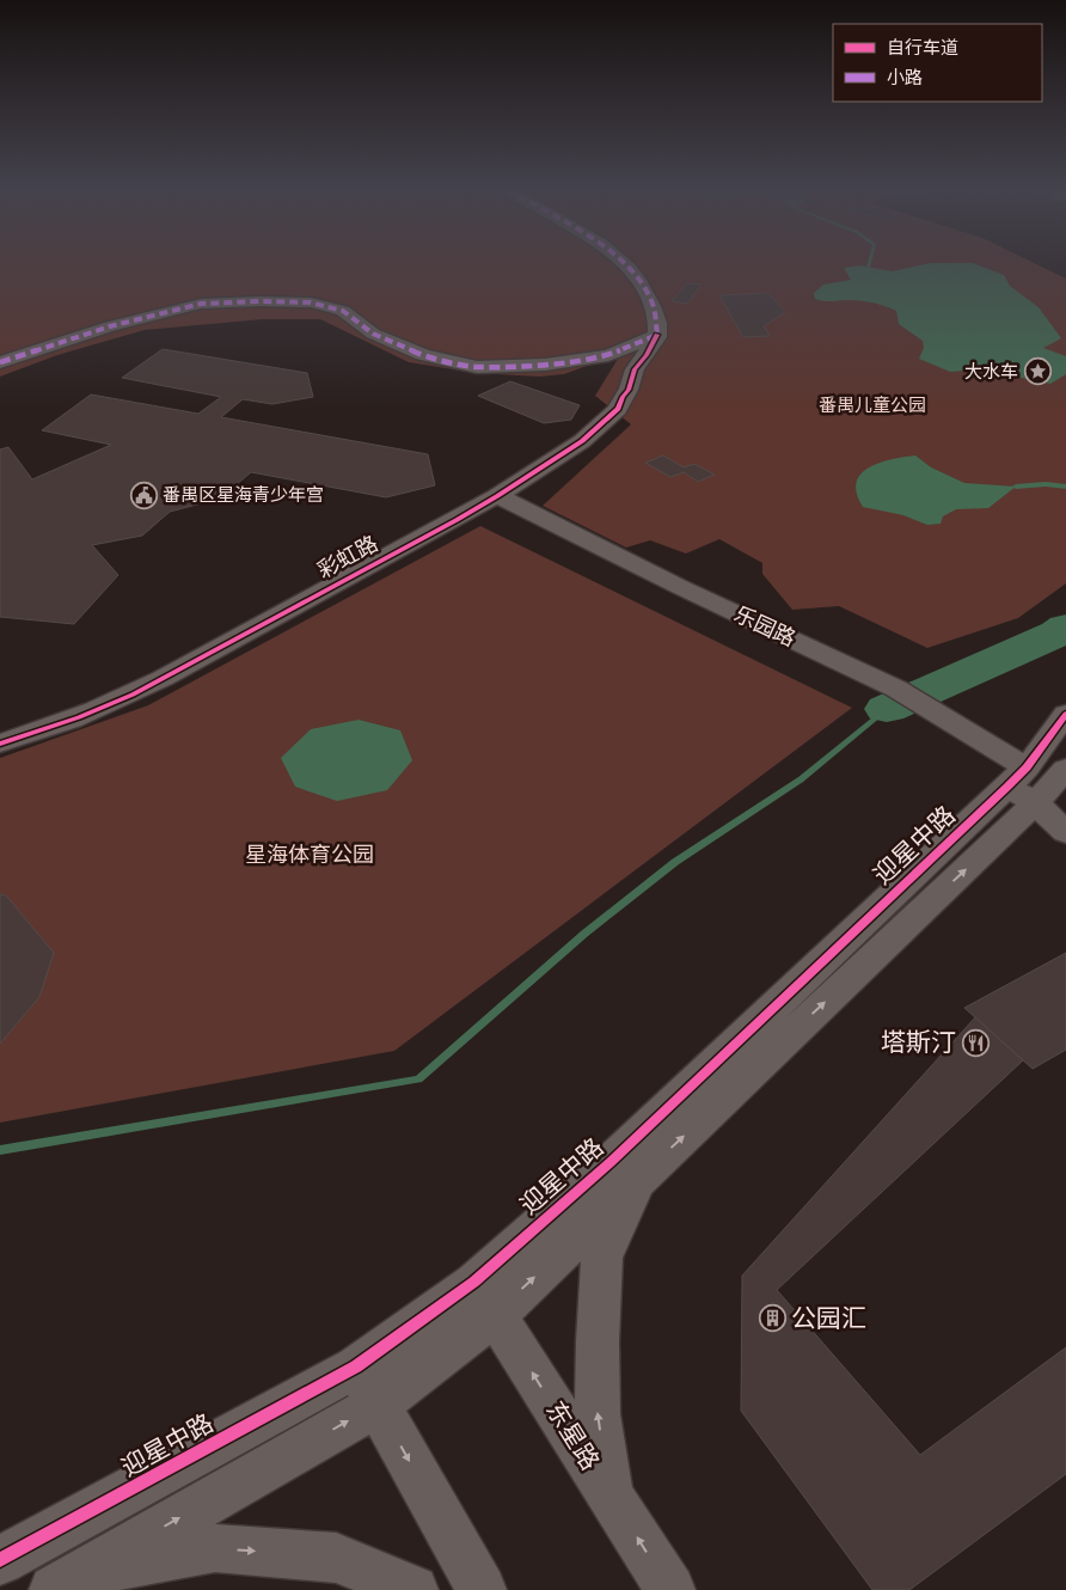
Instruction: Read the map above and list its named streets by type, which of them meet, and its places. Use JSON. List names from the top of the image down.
{
  "streets": {
    "street": [
      "彩虹路",
      "乐园路",
      "迎星中路",
      "东星路"
    ]
  },
  "crossings": [
    ["彩虹路", "乐园路"],
    ["乐园路", "迎星中路"],
    ["迎星中路", "东星路"]
  ],
  "parks": ["番禺儿童公园", "星海体育公园"],
  "places": {
    "place": ["大水车"],
    "public building": ["番禺区星海青少年宫"],
    "restaurant": ["塔斯汀"],
    "building": ["公园汇"]
  },
  "legend": ["自行车道", "小路"]
}
